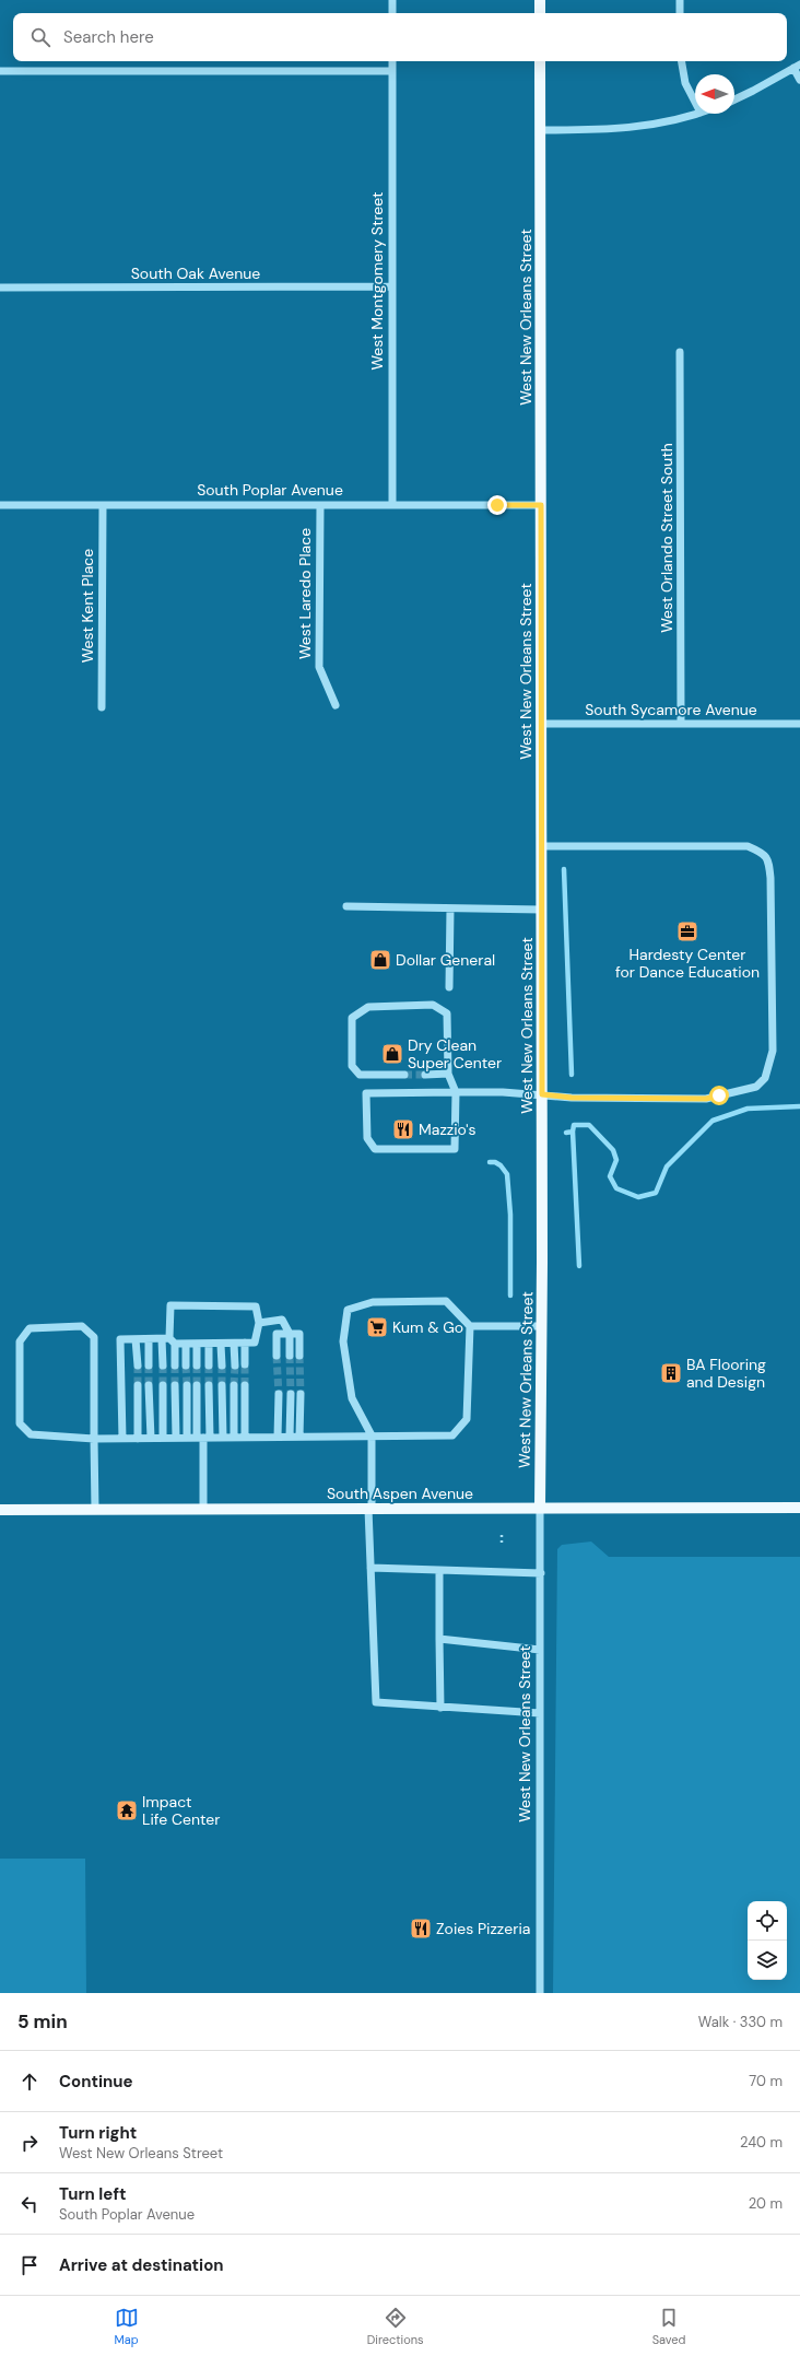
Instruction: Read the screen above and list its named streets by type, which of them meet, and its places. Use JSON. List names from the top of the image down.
{
  "streets": {
    "main road": ["West New Orleans Street", "South Aspen Avenue"],
    "street": [
      "South Oak Avenue",
      "West Montgomery Street",
      "South Poplar Avenue",
      "West Orlando Street South",
      "West Laredo Place",
      "West Kent Place",
      "South Sycamore Avenue"
    ]
  },
  "crossings": [
    ["South Oak Avenue", "West Montgomery Street"],
    ["West Montgomery Street", "South Poplar Avenue"],
    ["West New Orleans Street", "South Poplar Avenue"],
    ["West New Orleans Street", "South Sycamore Avenue"],
    ["West New Orleans Street", "South Aspen Avenue"],
    ["South Poplar Avenue", "West Laredo Place"],
    ["South Poplar Avenue", "West Kent Place"],
    ["West Orlando Street South", "South Sycamore Avenue"]
  ],
  "places": {
    "office": ["Hardesty Center for Dance Education"],
    "shop": ["Dollar General", "Dry Clean Super Center"],
    "restaurant": ["Mazzio's", "Zoies Pizzeria"],
    "supermarket": ["Kum & Go"],
    "building": ["BA Flooring and Design"],
    "temple": ["Impact Life Center"]
  },
  "north": "left",
  "page": {
    "search": "Search here",
    "heading": ["5 min", "Walk · 330 m"],
    "list": [
      ["Continue", "70 m"],
      ["Turn right", "West New Orleans Street", "240 m"],
      ["Turn left", "South Poplar Avenue", "20 m"],
      "Arrive at destination"
    ],
    "nav": ["Map", "Directions", "Saved"]
  }
}
